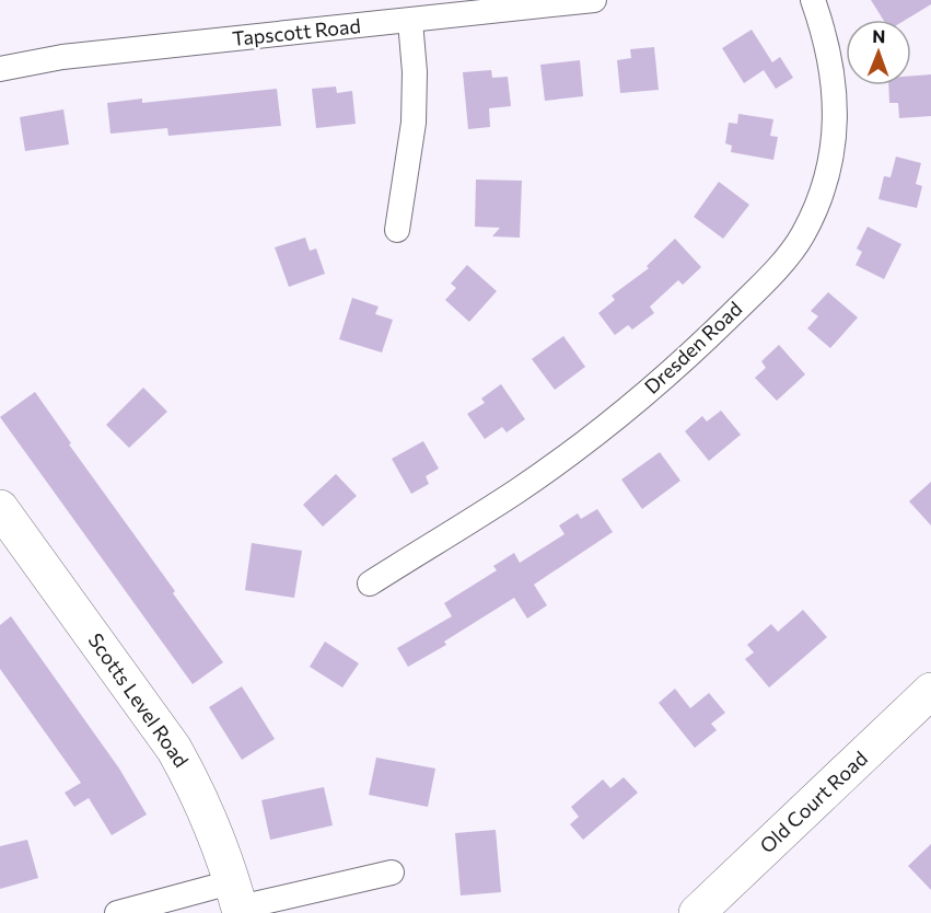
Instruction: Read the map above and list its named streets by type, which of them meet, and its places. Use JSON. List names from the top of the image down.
{
  "streets": {
    "street": [
      "Tapscott Road",
      "Dresden Road",
      "Scotts Level Road",
      "Old Court Road"
    ]
  },
  "north": "top"
}
